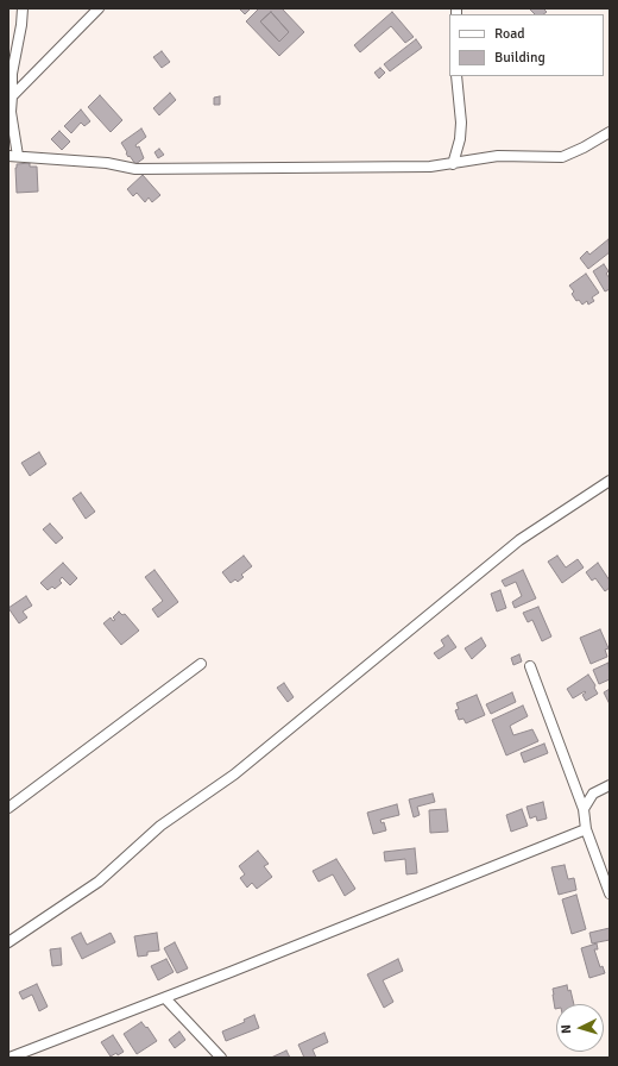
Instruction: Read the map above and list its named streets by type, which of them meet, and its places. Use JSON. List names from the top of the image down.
{
  "legend": ["Road", "Building"],
  "north": "left"
}
